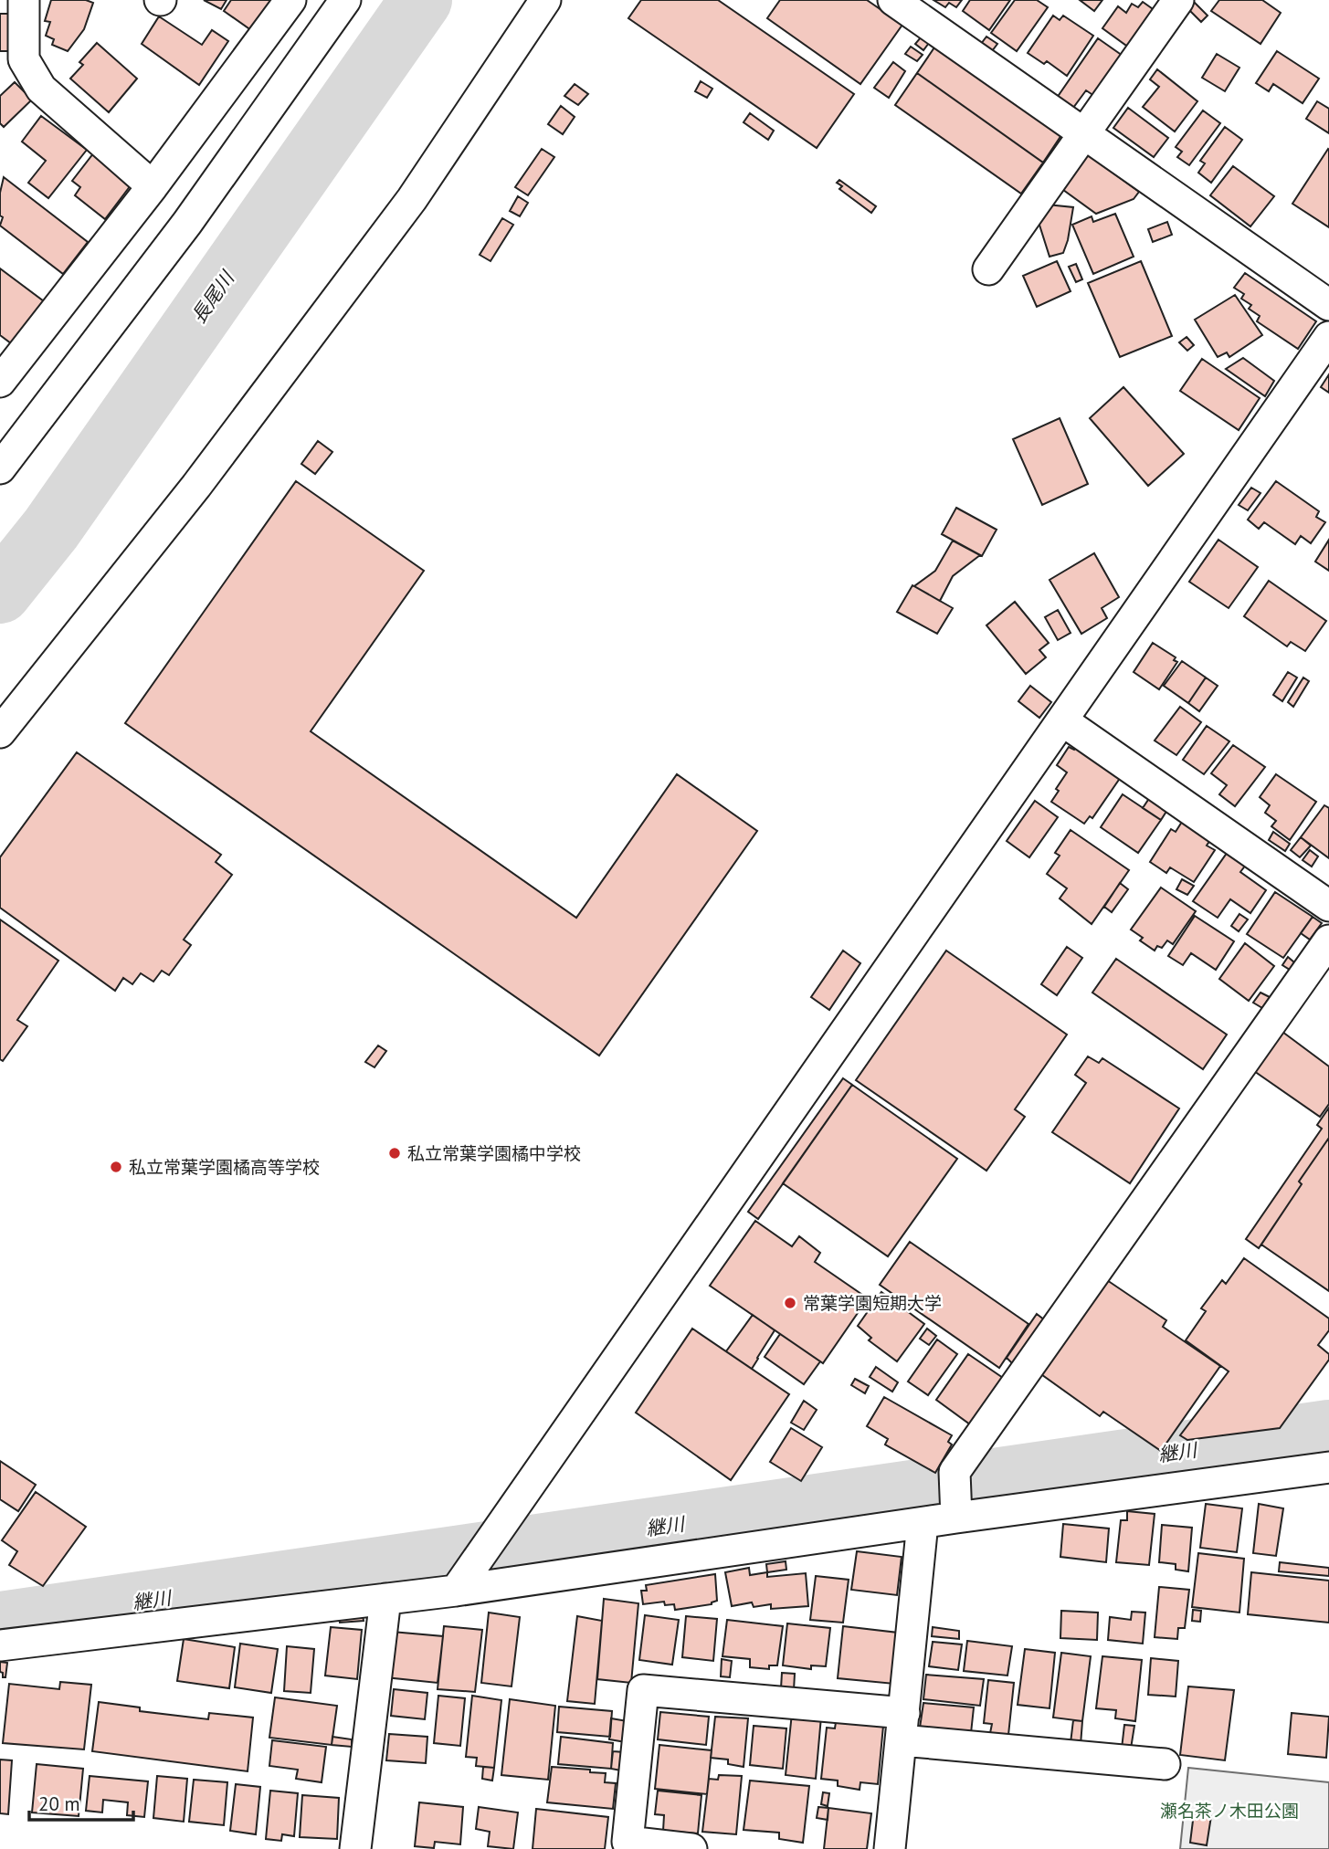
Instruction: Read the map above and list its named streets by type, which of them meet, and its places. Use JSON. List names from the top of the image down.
{
  "water": ["長尾川", "継川"],
  "parks": ["瀬名茶ノ木田公園"],
  "places": ["私立常葉学園橘中学校", "私立常葉学園橘高等学校", "常葉学園短期大学"],
  "scale_bar": "20 m"
}
